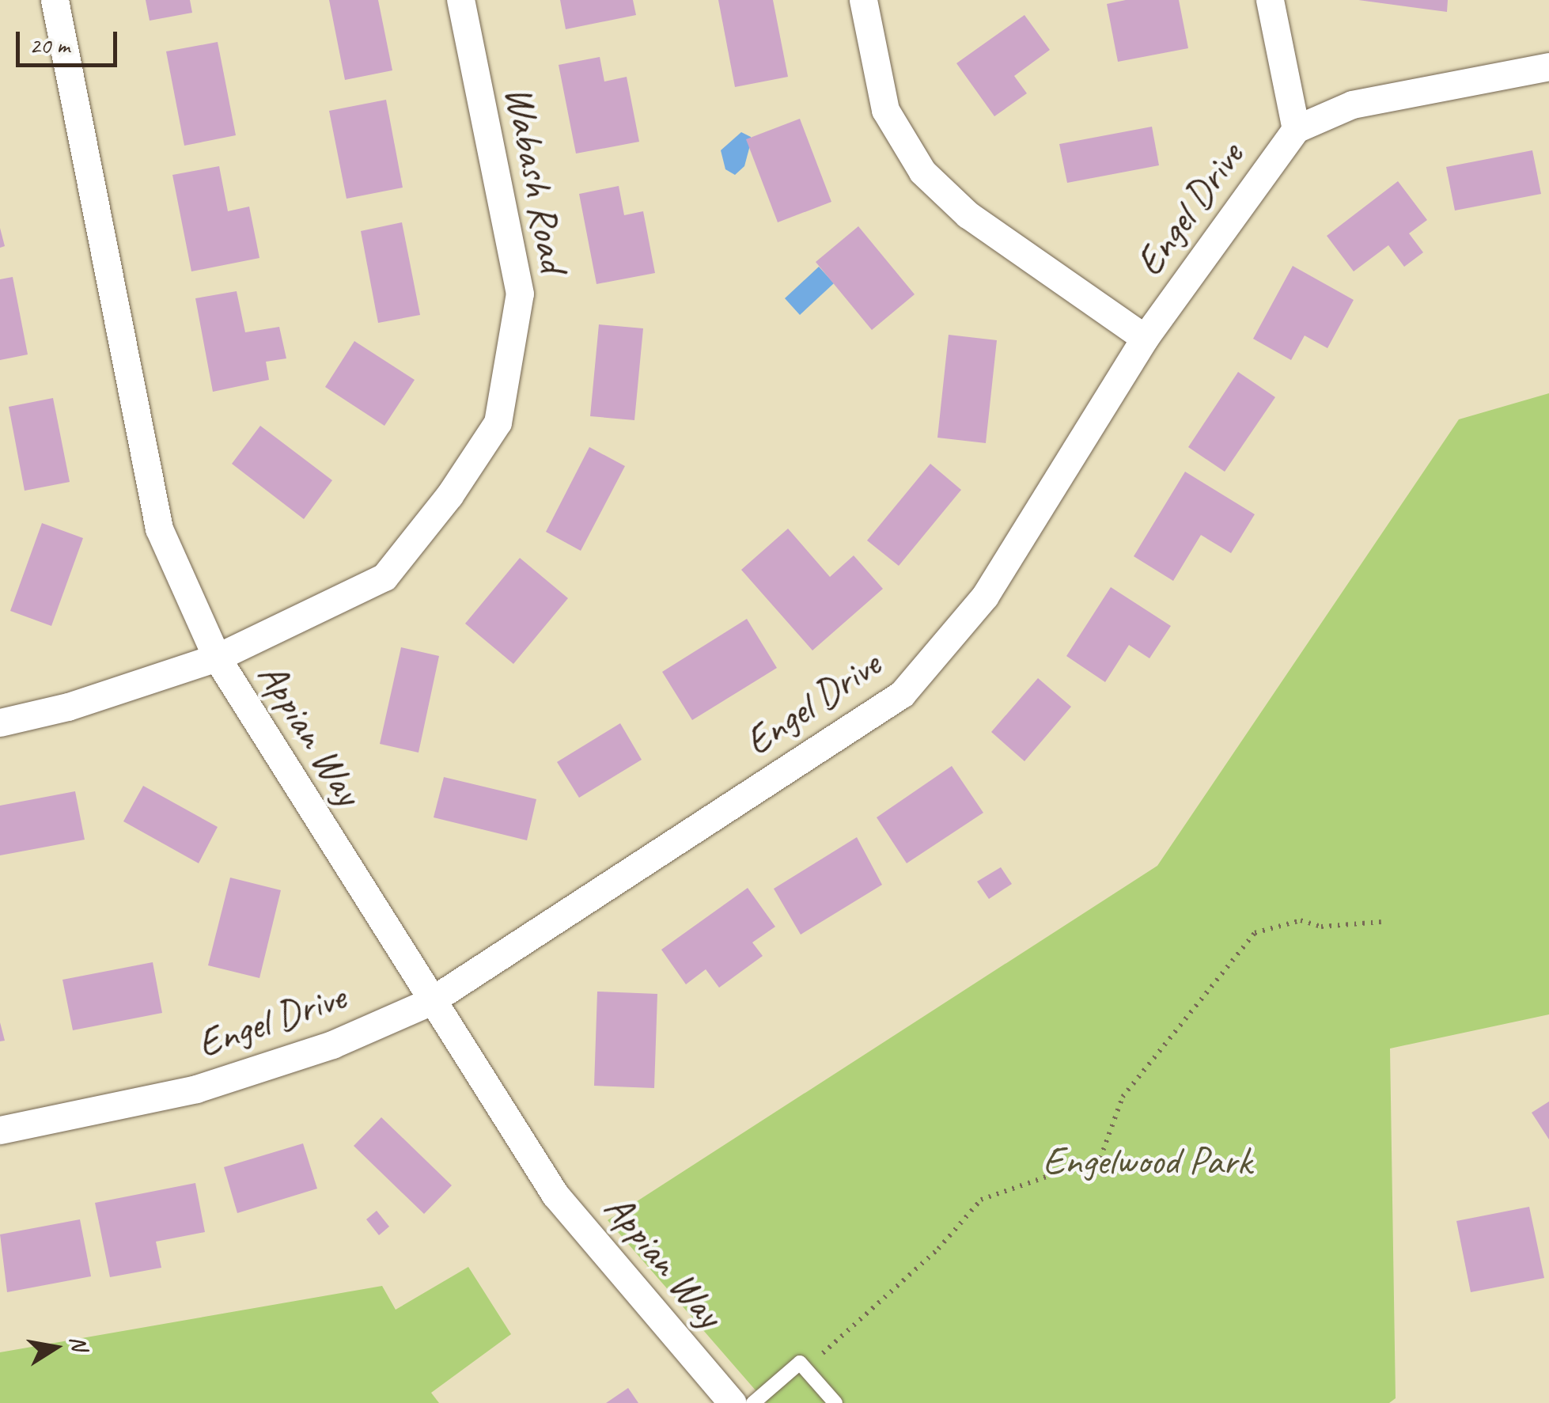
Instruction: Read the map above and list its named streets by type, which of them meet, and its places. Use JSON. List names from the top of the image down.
{
  "streets": {
    "street": ["Wabash Road", "Engel Drive", "Appian Way"]
  },
  "crossings": [
    ["Wabash Road", "Appian Way"],
    ["Engel Drive", "Appian Way"]
  ],
  "parks": ["Engelwood Park"],
  "scale_bar": "20 m",
  "north": "right"
}
